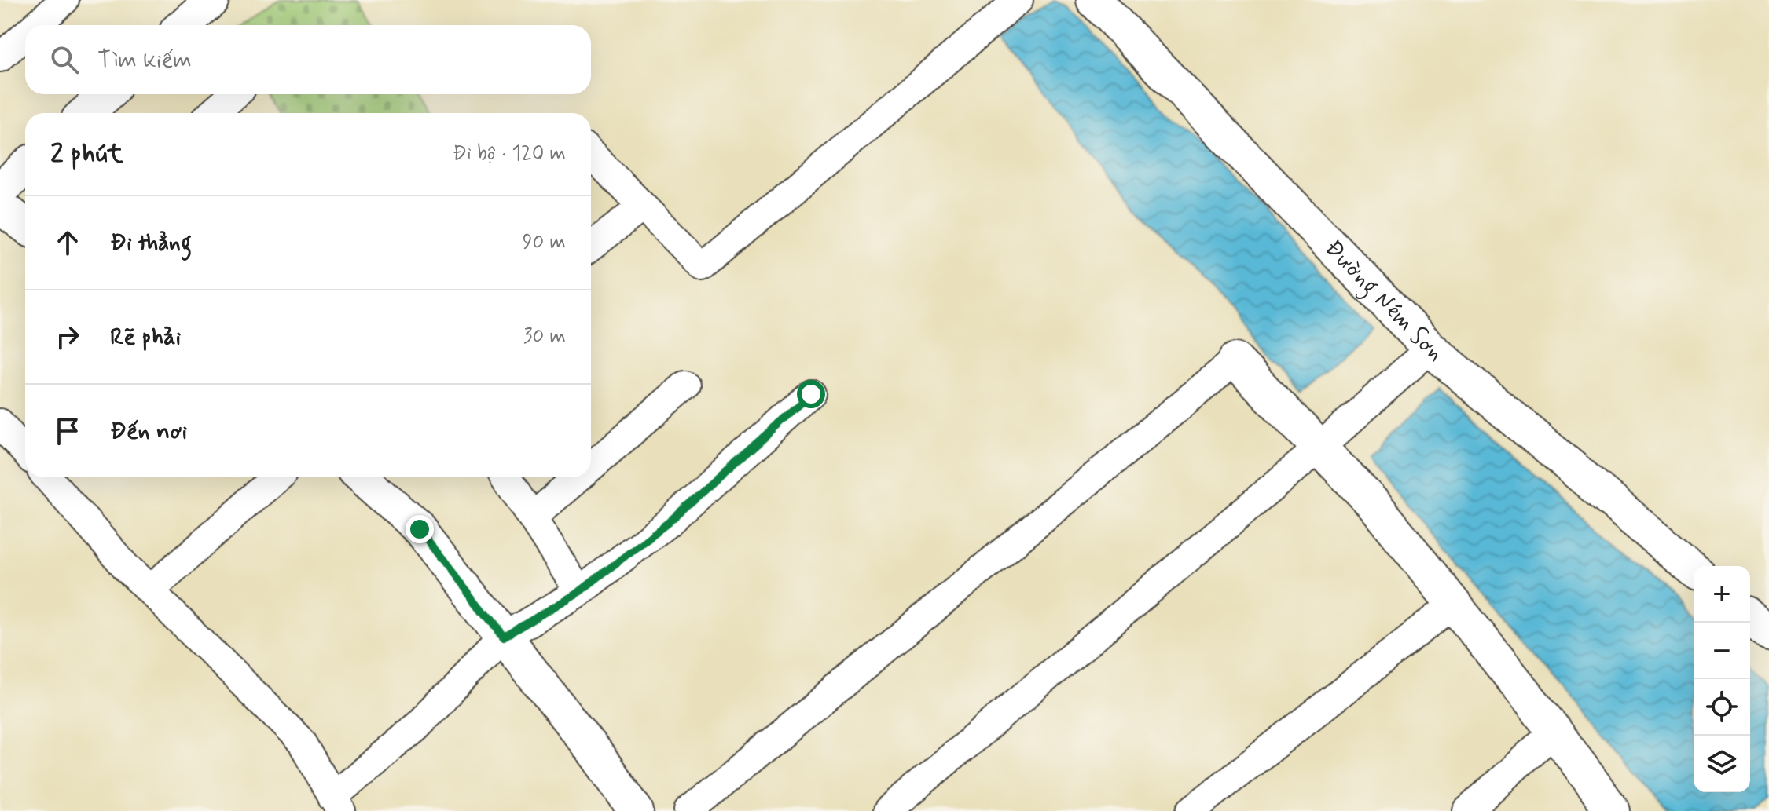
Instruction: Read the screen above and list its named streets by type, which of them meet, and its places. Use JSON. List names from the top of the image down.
{
  "streets": {
    "street": ["Đường Ném Sơn"]
  },
  "page": {
    "search": "Tìm kiếm",
    "heading": ["2 phút", "Đi bộ · 120 m"],
    "list": [
      ["Đi thẳng", "90 m"],
      ["Rẽ phải", "30 m"],
      "Đến nơi"
    ],
    "map_buttons": ["+", "−"]
  }
}
